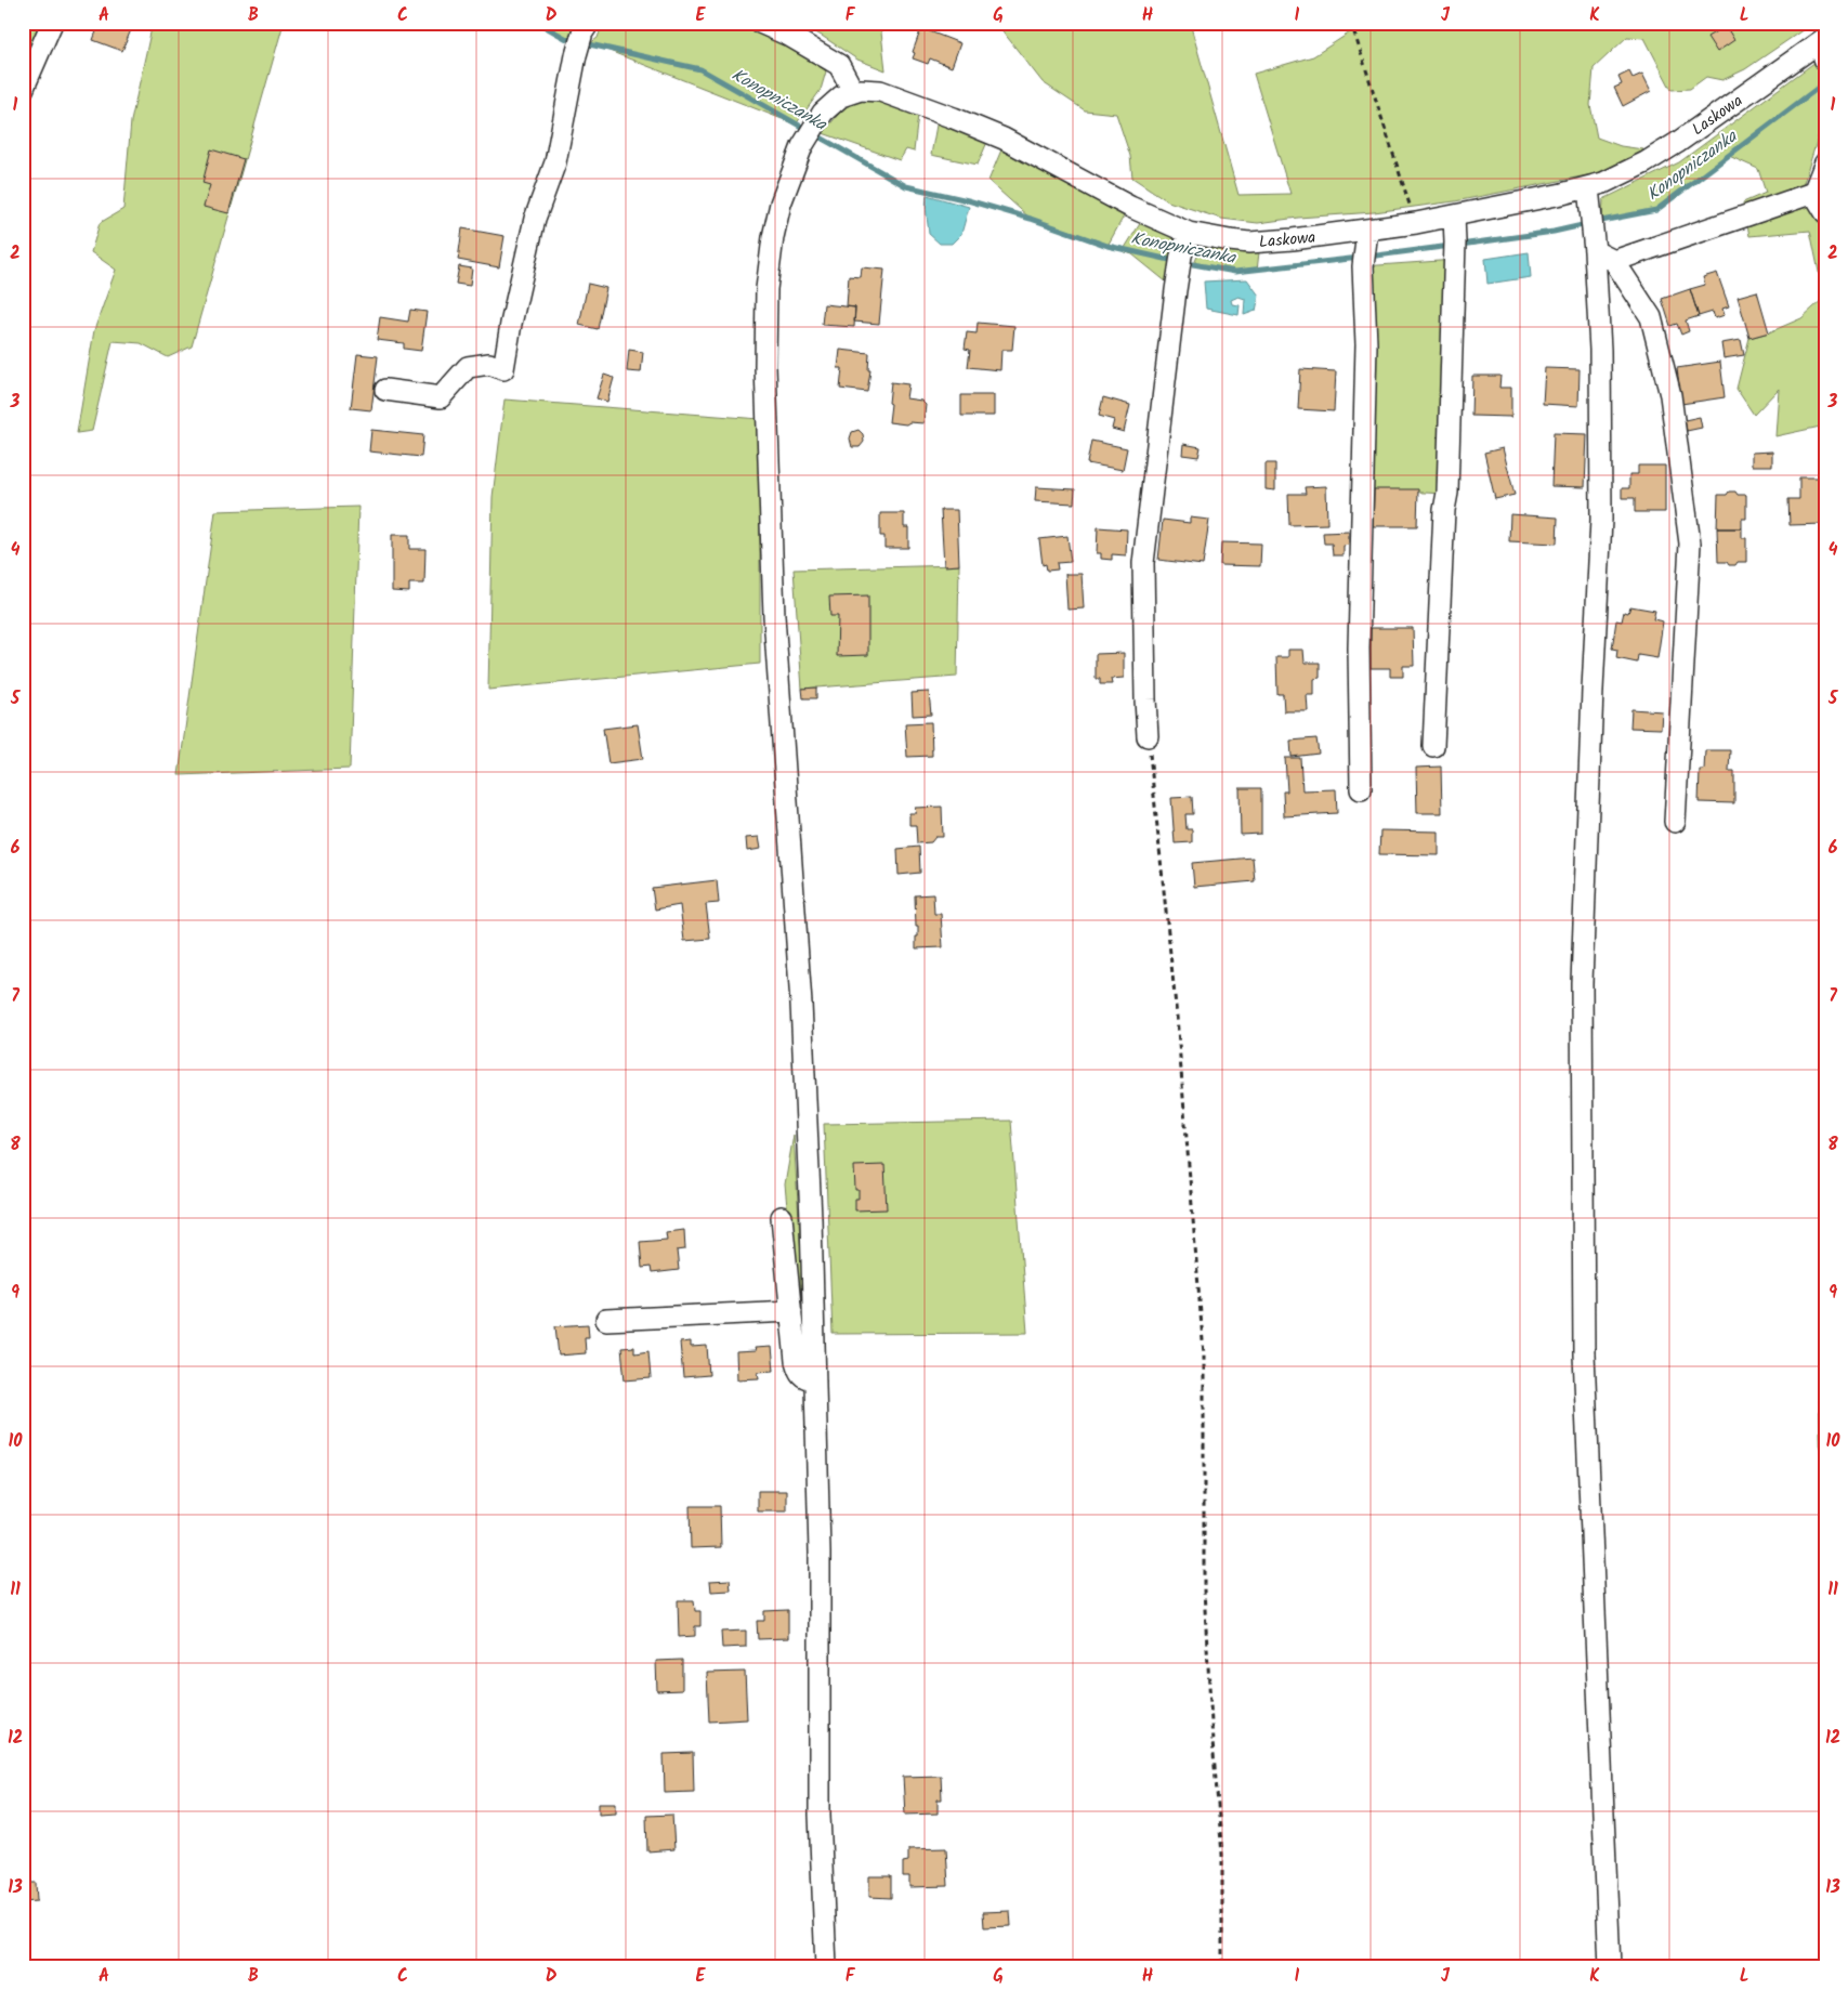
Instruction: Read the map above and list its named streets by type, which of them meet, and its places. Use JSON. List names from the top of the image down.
{
  "streets": {
    "street": ["Laskowa"]
  },
  "water": ["Konopniczanka"],
  "grid": {
    "columns": [
      "A",
      "B",
      "C",
      "D",
      "E",
      "F",
      "G",
      "H",
      "I",
      "J",
      "K",
      "L"
    ],
    "rows": [
      "1",
      "2",
      "3",
      "4",
      "5",
      "6",
      "7",
      "8",
      "9",
      "10",
      "11",
      "12",
      "13"
    ]
  }
}
